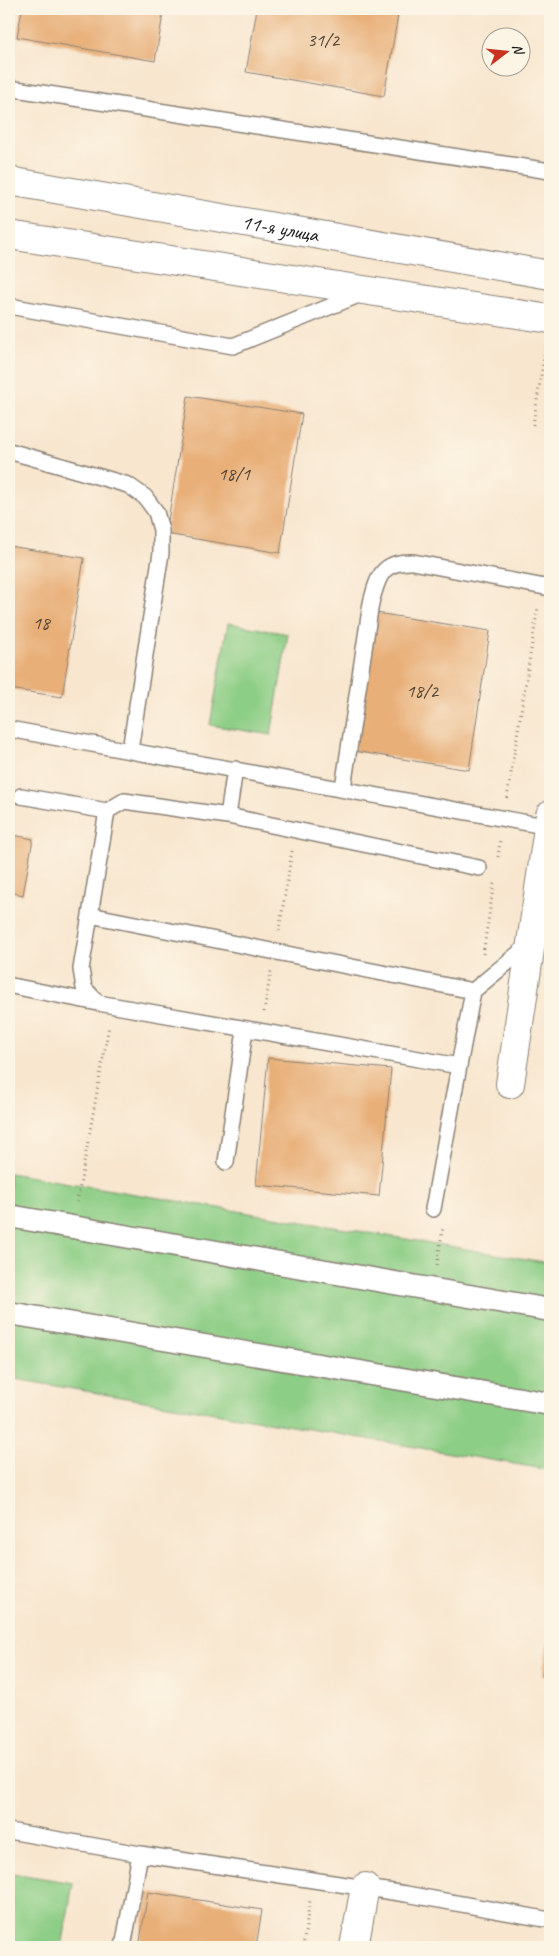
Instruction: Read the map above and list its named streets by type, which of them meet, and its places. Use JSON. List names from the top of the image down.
{
  "streets": {
    "street": ["11-я улица"]
  },
  "house_numbers": [
    "31/2",
    "18/1",
    "18",
    "18/2"
  ],
  "north": "right"
}
